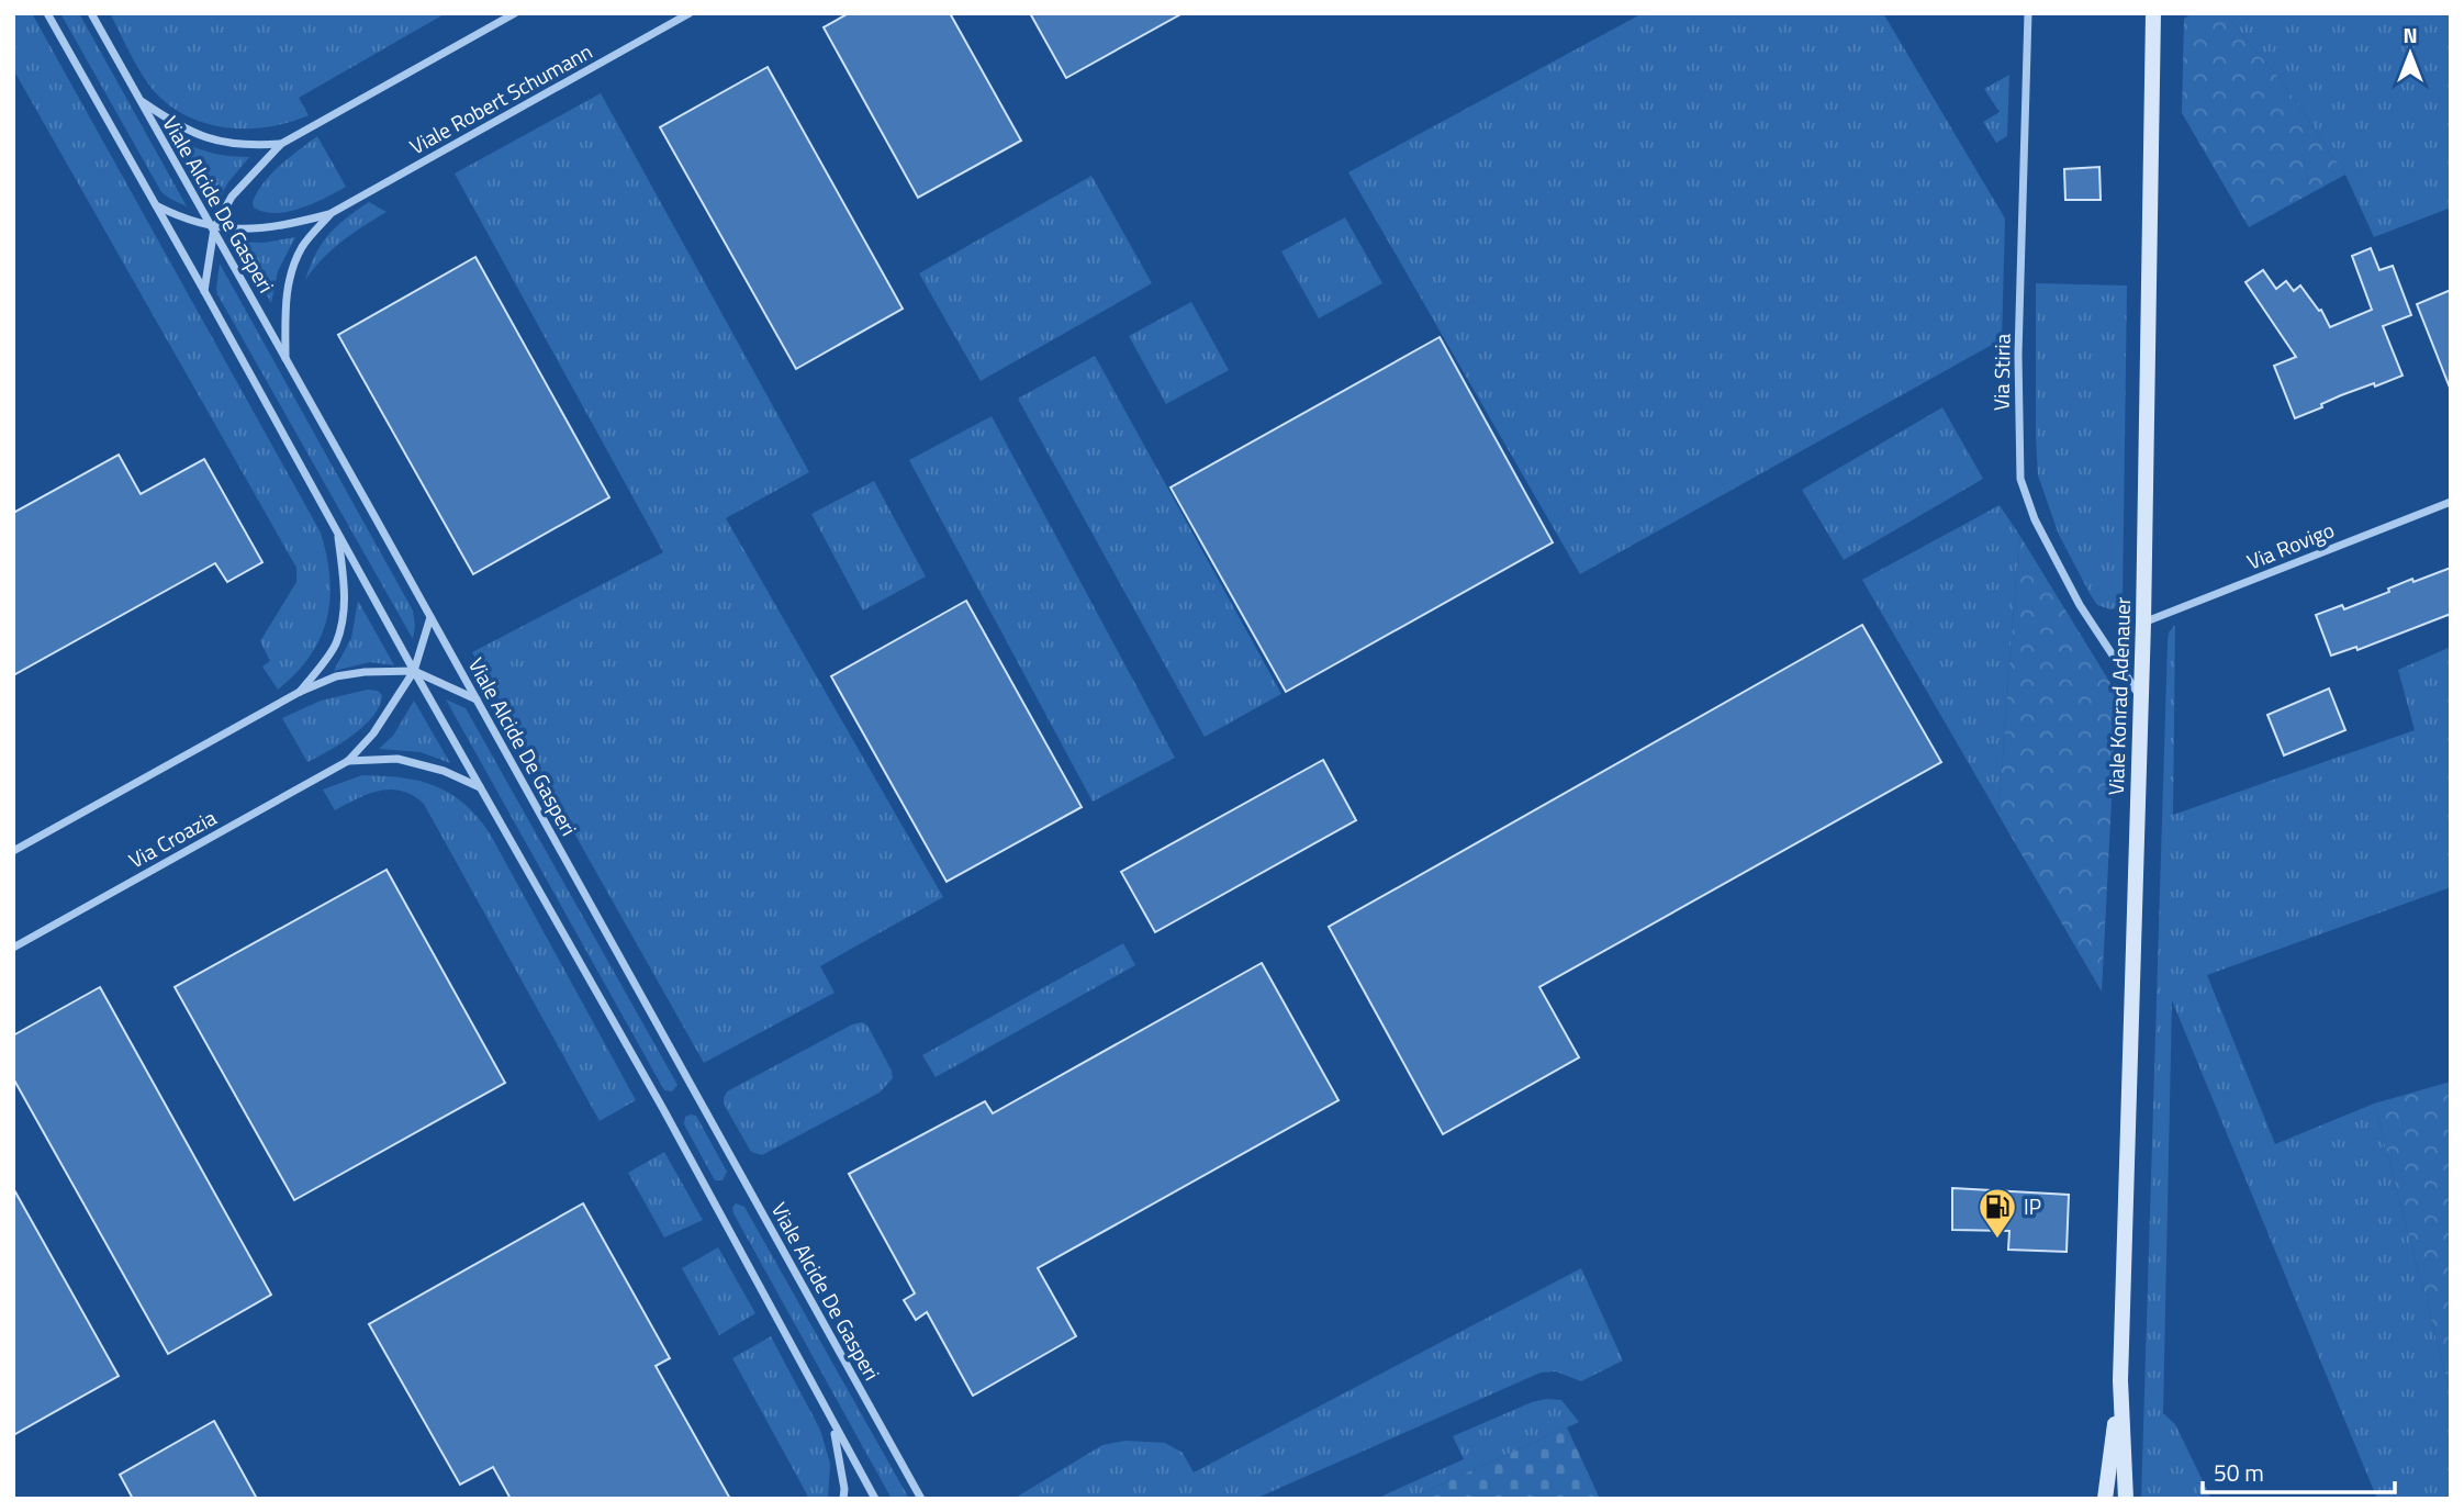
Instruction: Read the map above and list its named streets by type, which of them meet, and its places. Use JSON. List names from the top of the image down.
{
  "streets": {
    "main road": ["Viale Konrad Adenauer"],
    "street": [
      "Viale Robert Schumann",
      "Viale Alcide De Gasperi",
      "Via Stiria",
      "Via Rovigo",
      "Via Croazia"
    ]
  },
  "crossings": [
    ["Viale Robert Schumann", "Viale Alcide De Gasperi"],
    ["Viale Alcide De Gasperi", "Via Croazia"],
    ["Via Stiria", "Viale Konrad Adenauer"],
    ["Via Rovigo", "Viale Konrad Adenauer"]
  ],
  "places": {
    "fuel station": ["IP"]
  },
  "scale_bar": "50 m",
  "north": "top"
}
